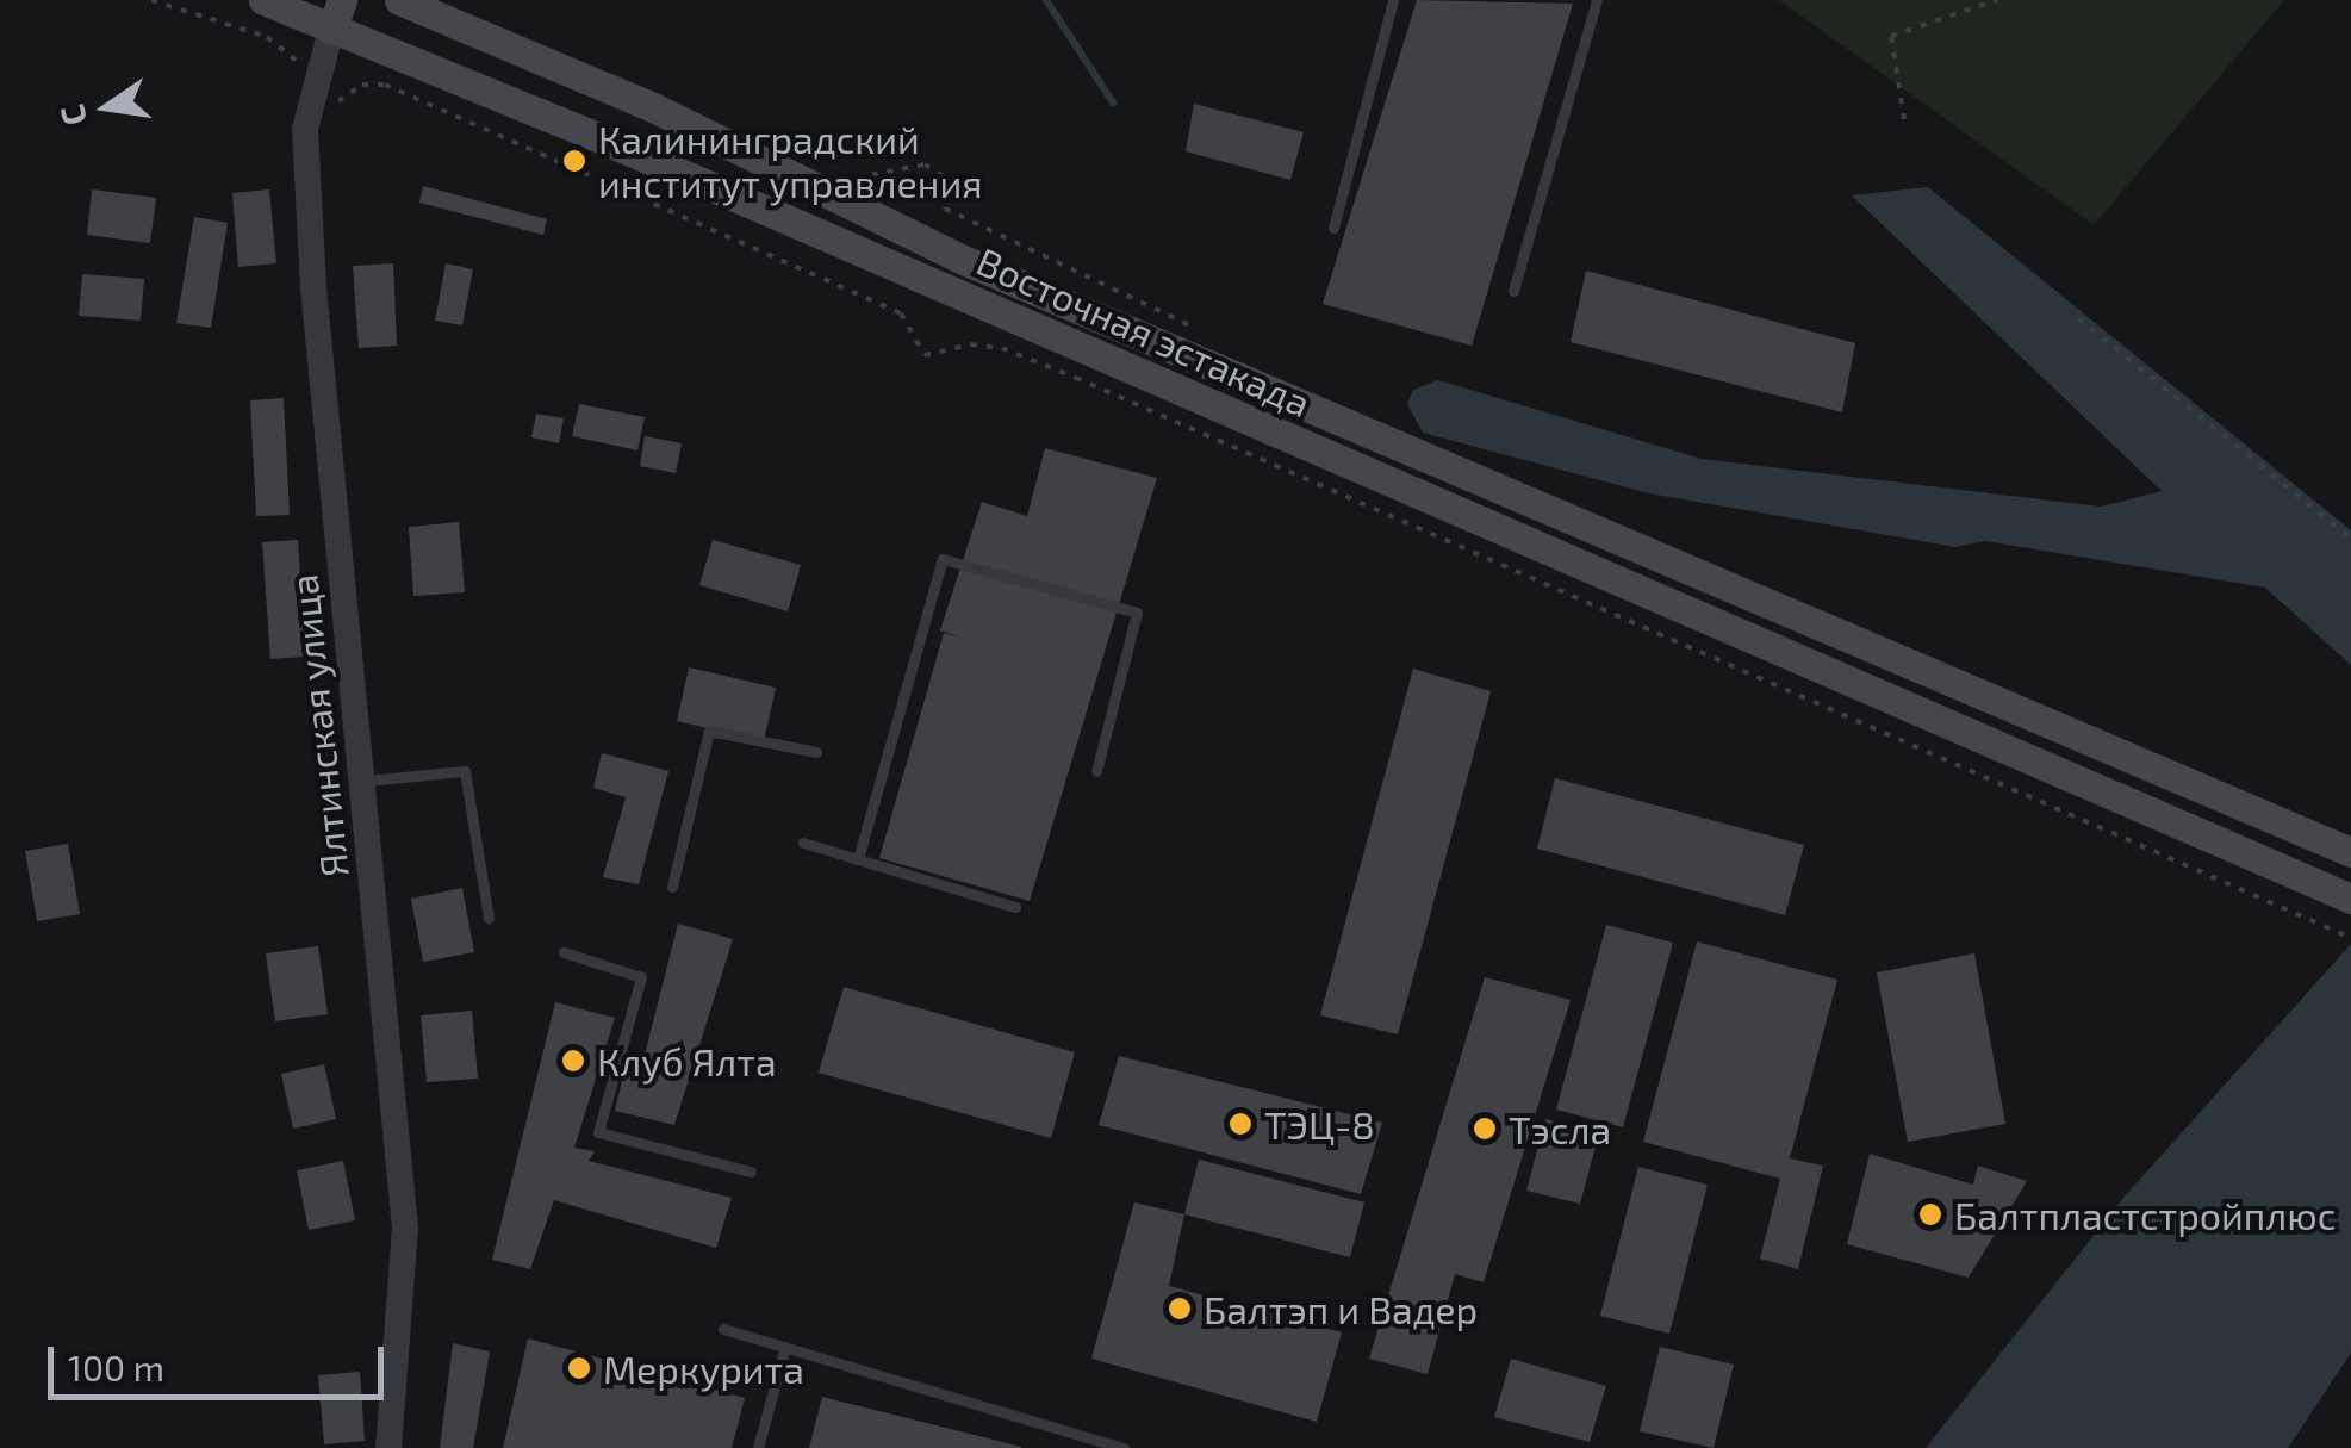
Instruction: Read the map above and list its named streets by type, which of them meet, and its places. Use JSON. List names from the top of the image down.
{
  "streets": {
    "main road": ["Восточная эстакада", "Ялтинская улица"]
  },
  "crossings": [
    ["Восточная эстакада", "Ялтинская улица"]
  ],
  "places": [
    "Калининградский институт управления",
    "Клуб Ялта",
    "ТЭЦ-8",
    "Тэсла",
    "Балтпластстройплюс",
    "Балтэп и Вадер",
    "Меркурита"
  ],
  "scale_bar": "100 m",
  "north": "left"
}
